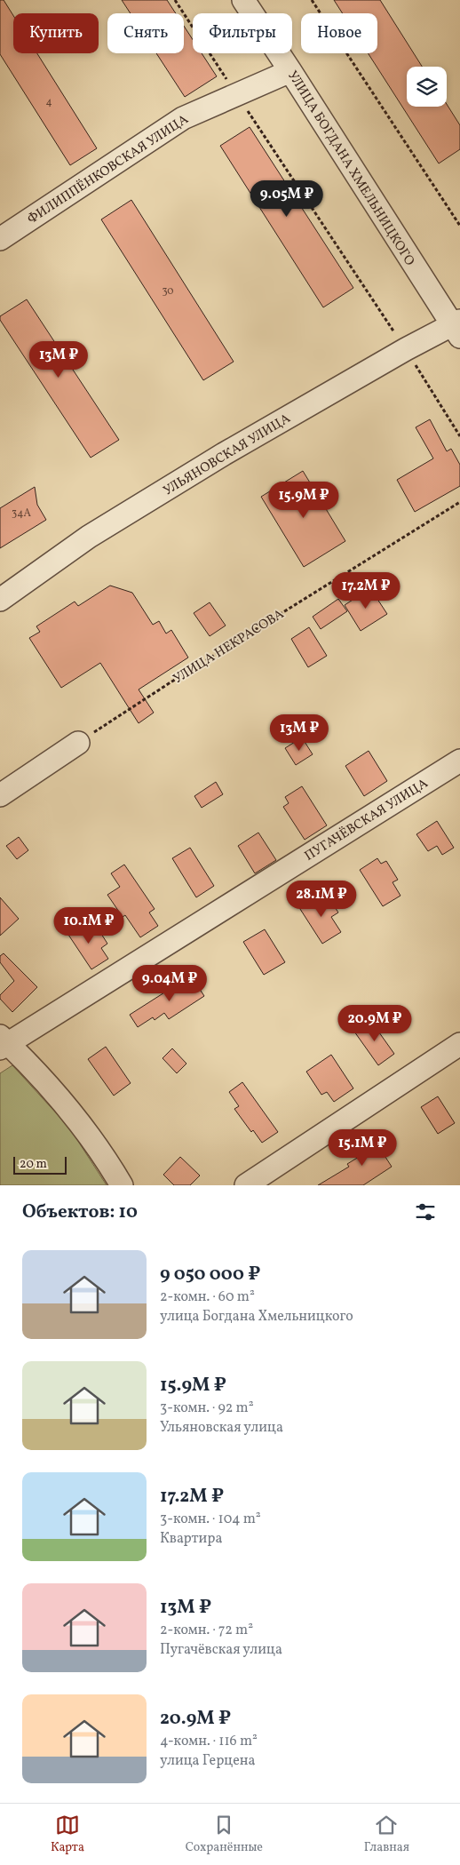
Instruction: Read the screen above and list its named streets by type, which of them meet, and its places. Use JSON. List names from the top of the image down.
{
  "streets": {
    "street": [
      "УЛИЦА БОГДАНА ХМЕЛЬНИЦКОГО",
      "ФИЛИППЁНКОВСКАЯ УЛИЦА",
      "УЛЬЯНОВСКАЯ УЛИЦА",
      "ПУГАЧЁВСКАЯ УЛИЦА"
    ],
    "path": ["УЛИЦА НЕКРАСОВА"]
  },
  "crossings": [
    ["УЛИЦА БОГДАНА ХМЕЛЬНИЦКОГО", "ФИЛИППЁНКОВСКАЯ УЛИЦА"],
    ["УЛИЦА БОГДАНА ХМЕЛЬНИЦКОГО", "УЛЬЯНОВСКАЯ УЛИЦА"]
  ],
  "house_numbers": ["4", "30", "34А"],
  "scale_bar": "20 m",
  "page": {
    "chip": [
      "Купить",
      "Снять",
      "Фильтры",
      "Новое"
    ],
    "price": [
      "9.05M ₽",
      "13M ₽",
      "15.9M ₽",
      "17.2M ₽",
      "13M ₽",
      "28.1M ₽",
      "10.1M ₽",
      "9.04M ₽",
      "20.9M ₽",
      "15.1M ₽"
    ],
    "scale": "20 m",
    "heading": "Объектов: 10",
    "list": [
      {
        "name": "9 050 000 ₽",
        "note": "2-комн. · 60 m² · улица Богдана Хмельницкого"
      },
      {
        "name": "15.9M ₽",
        "note": "3-комн. · 92 m² · Ульяновская улица"
      },
      {
        "name": "17.2M ₽",
        "note": "3-комн. · 104 m² · Квартира"
      },
      {
        "name": "13M ₽",
        "note": "2-комн. · 72 m² · Пугачёвская улица"
      },
      {
        "name": "20.9M ₽",
        "note": "4-комн. · 116 m² · улица Герцена"
      }
    ],
    "tabs": ["Карта", "Сохранённые", "Главная"]
  }
}
